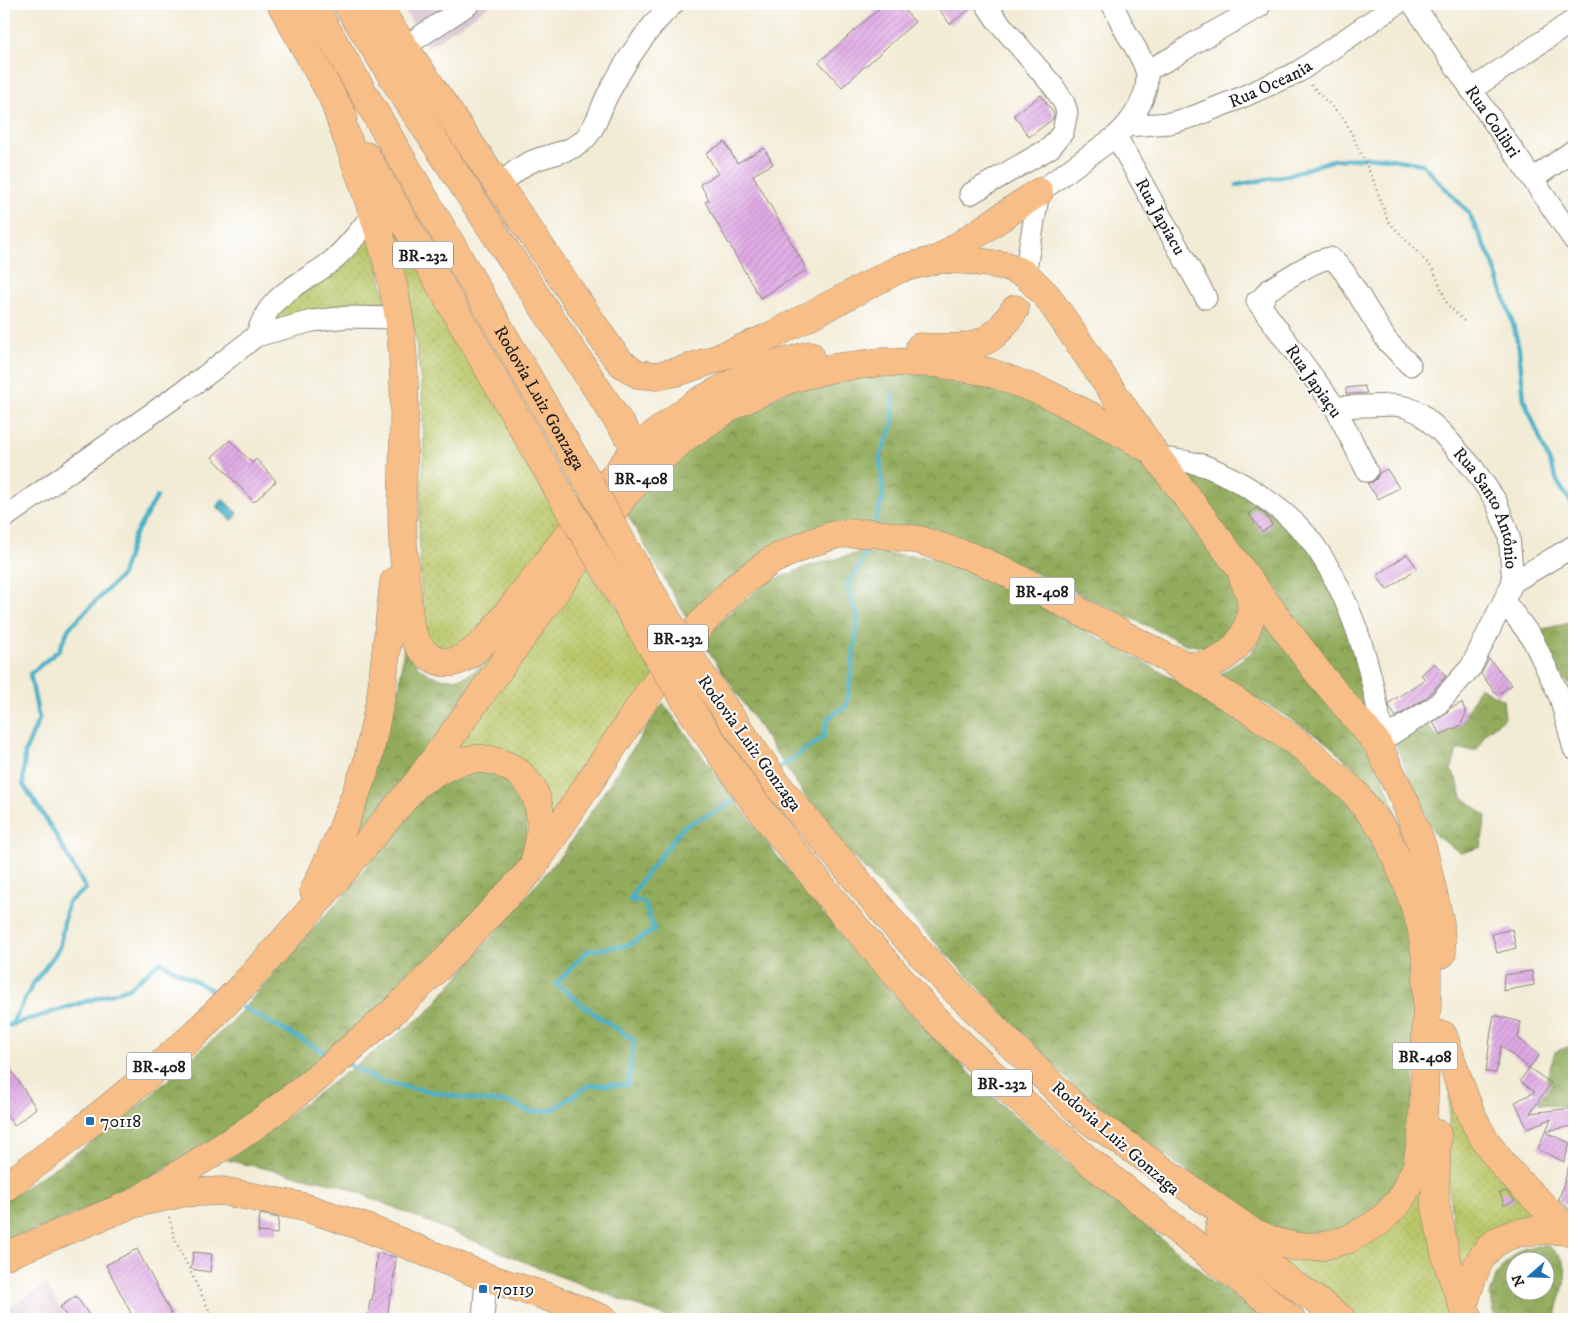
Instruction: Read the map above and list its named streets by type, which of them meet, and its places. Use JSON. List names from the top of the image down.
{
  "streets": {
    "highway": ["BR-232", "Rodovia Luiz Gonzaga", "BR-408"],
    "street": [
      "Rua Oceania",
      "Rua Colibri",
      "Rua Japiacu",
      "Rua Japiaçu",
      "Rua Santo Antônio"
    ]
  },
  "crossings": [
    ["Rua Oceania", "Rua Japiacu"],
    ["Rua Japiaçu", "Rua Santo Antônio"],
    ["Rodovia Luiz Gonzaga", "BR-408"],
    ["BR-408", "Rua Santo Antônio"]
  ],
  "places": {
    "transit": ["70118", "70119"]
  },
  "north": "left"
}
